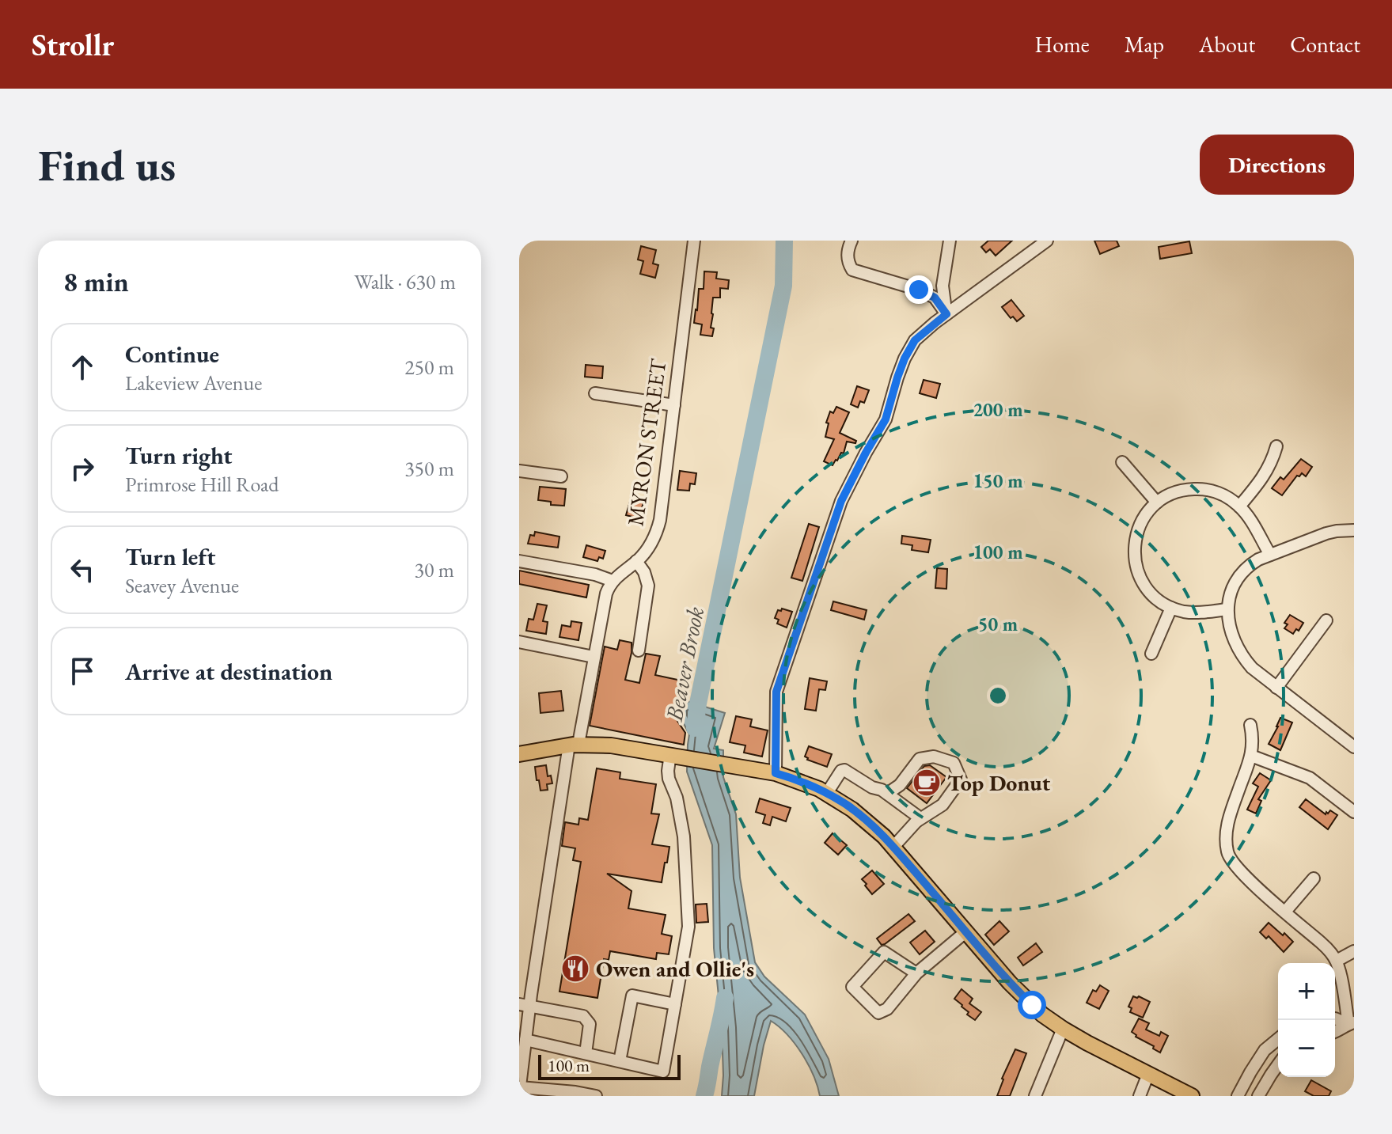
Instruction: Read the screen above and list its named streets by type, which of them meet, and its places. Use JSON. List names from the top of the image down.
{
  "streets": {
    "street": ["MYRON STREET"]
  },
  "water": ["Beaver Brook"],
  "places": {
    "cafe": ["Top Donut"],
    "restaurant": ["Owen and Ollie's"]
  },
  "scale_bar": "100 m",
  "page": {
    "header": "Strollr",
    "nav": [
      "Home",
      "Map",
      "About",
      "Contact"
    ],
    "buttons": "Directions",
    "title": "Find us",
    "heading": ["8 min", "Walk · 630 m"],
    "list": [
      ["Continue", "Lakeview Avenue", "250 m"],
      ["Turn right", "Primrose Hill Road", "350 m"],
      ["Turn left", "Seavey Avenue", "30 m"],
      "Arrive at destination"
    ],
    "map_buttons": ["+", "−"],
    "scale": "100 m"
  },
  "rings": [
    "200 m",
    "150 m",
    "100 m",
    "50 m"
  ]
}
